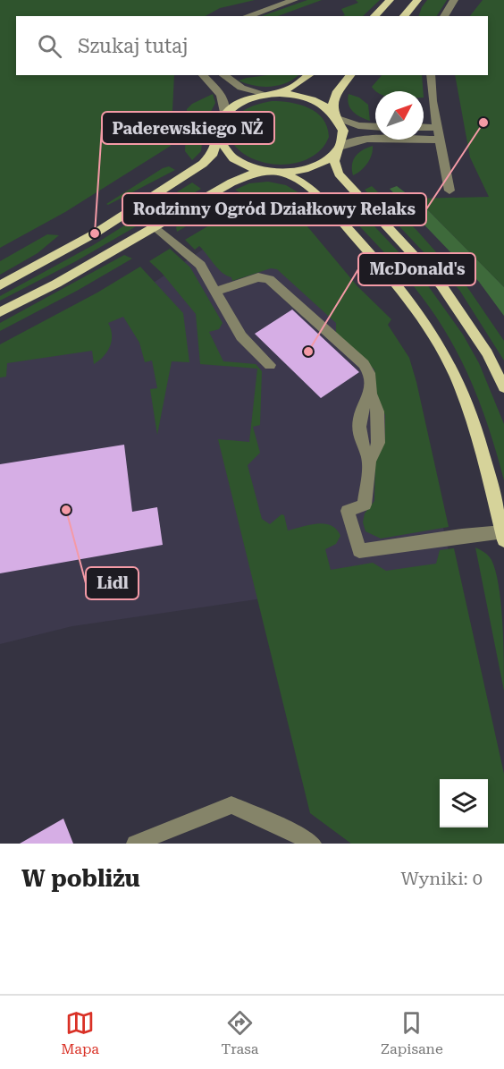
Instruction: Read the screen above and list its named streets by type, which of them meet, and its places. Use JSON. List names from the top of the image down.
{
  "places": [
    "Rodzinny Ogród Działkowy Relaks",
    "Paderewskiego NŻ",
    "McDonald's",
    "Lidl"
  ],
  "north": "top right",
  "page": {
    "search": "Szukaj tutaj",
    "heading": ["W pobliżu", "Wyniki: 0"],
    "nav": ["Mapa", "Trasa", "Zapisane"]
  }
}
